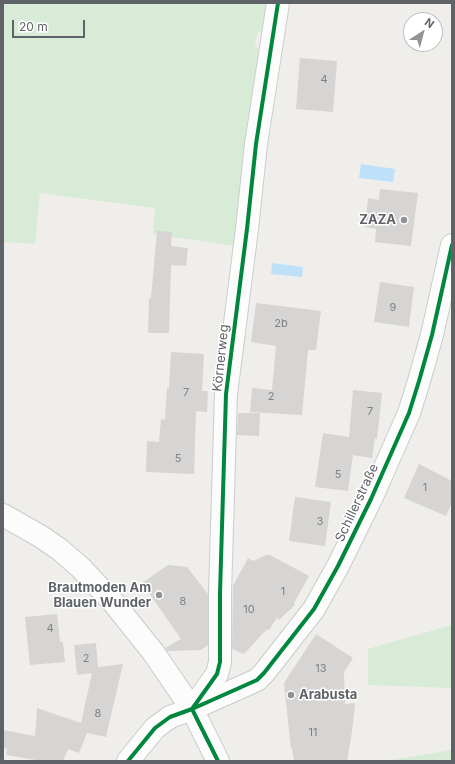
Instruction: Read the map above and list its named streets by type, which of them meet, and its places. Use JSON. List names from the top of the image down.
{
  "streets": {
    "street": ["Körnerweg", "Schillerstraße"]
  },
  "crossings": [
    ["Körnerweg", "Schillerstraße"]
  ],
  "places": ["ZAZA", "Brautmoden Am Blauen Wunder", "Arabusta"],
  "house_numbers": [
    "4",
    "9",
    "2b",
    "7",
    "2",
    "7",
    "5",
    "5",
    "1",
    "3",
    "1",
    "8",
    "10",
    "4",
    "2",
    "13",
    "8",
    "11"
  ],
  "scale_bar": "20 m",
  "north": "top right"
}
